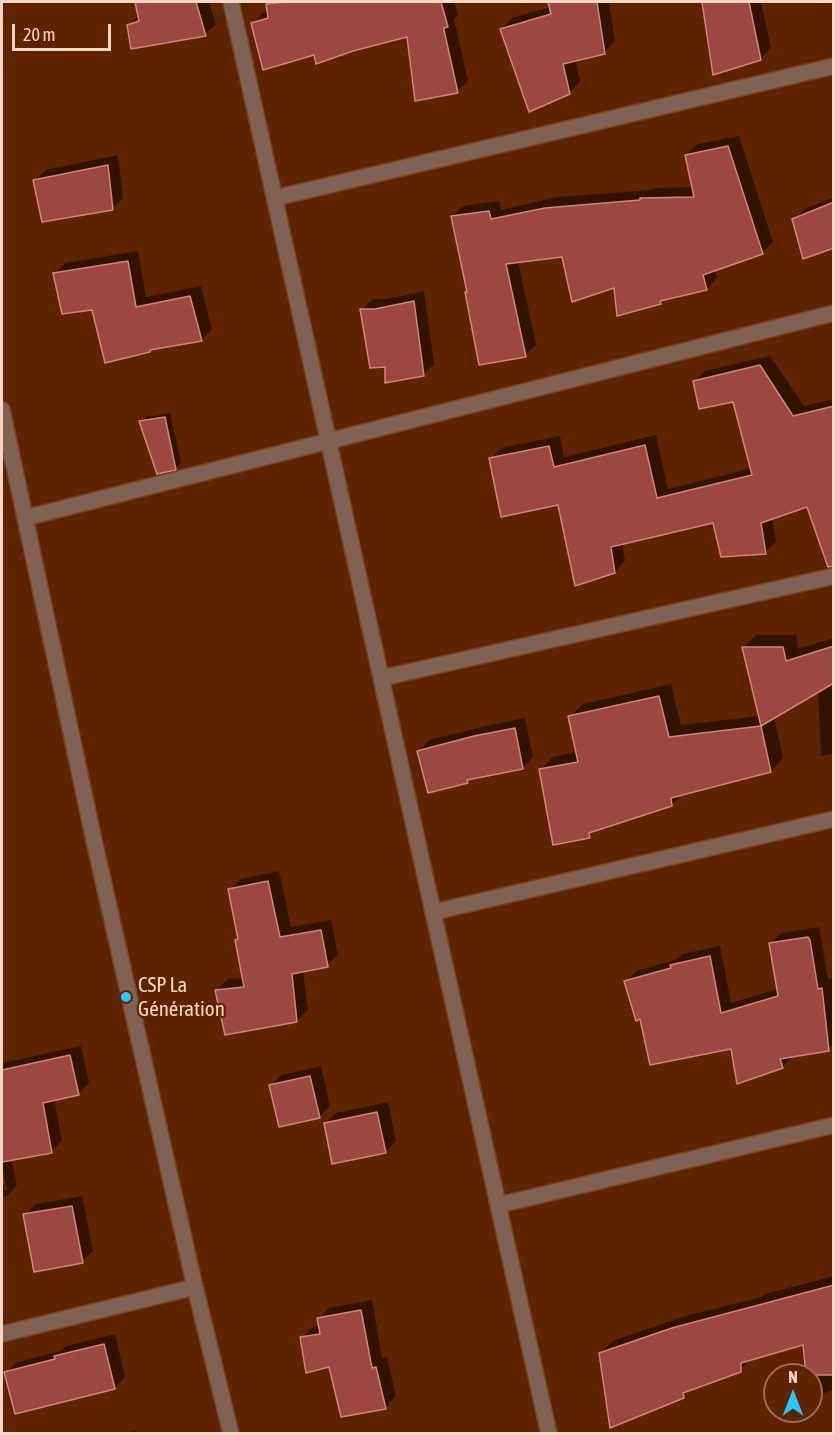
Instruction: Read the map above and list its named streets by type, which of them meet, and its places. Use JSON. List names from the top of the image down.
{
  "places": ["CSP La Génération"],
  "scale_bar": "20 m",
  "north": "top"
}
